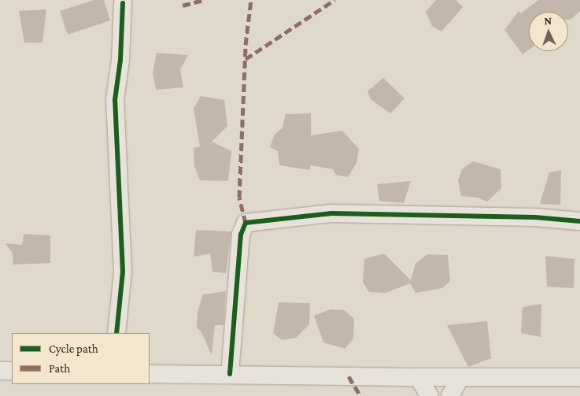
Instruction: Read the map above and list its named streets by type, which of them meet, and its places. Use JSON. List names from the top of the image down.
{
  "legend": ["Cycle path", "Path"],
  "north": "top"
}
